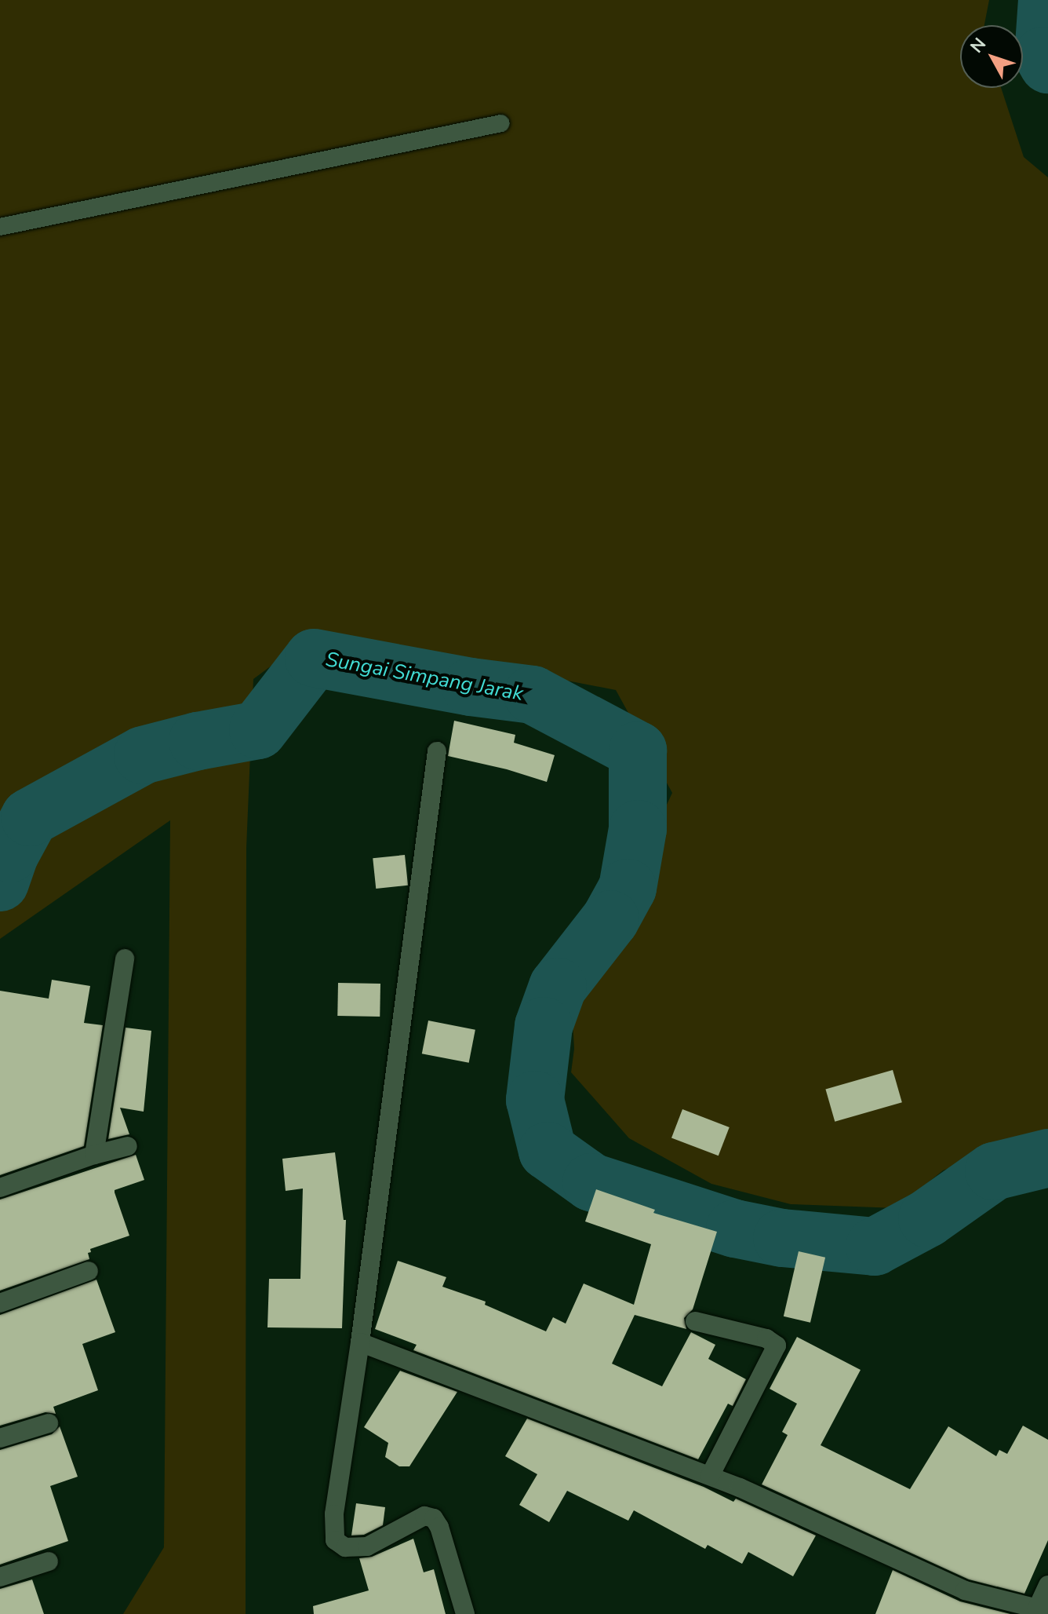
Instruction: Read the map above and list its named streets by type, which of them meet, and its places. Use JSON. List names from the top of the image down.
{
  "water": ["Sungai Simpang Jarak"],
  "north": "top left"
}
